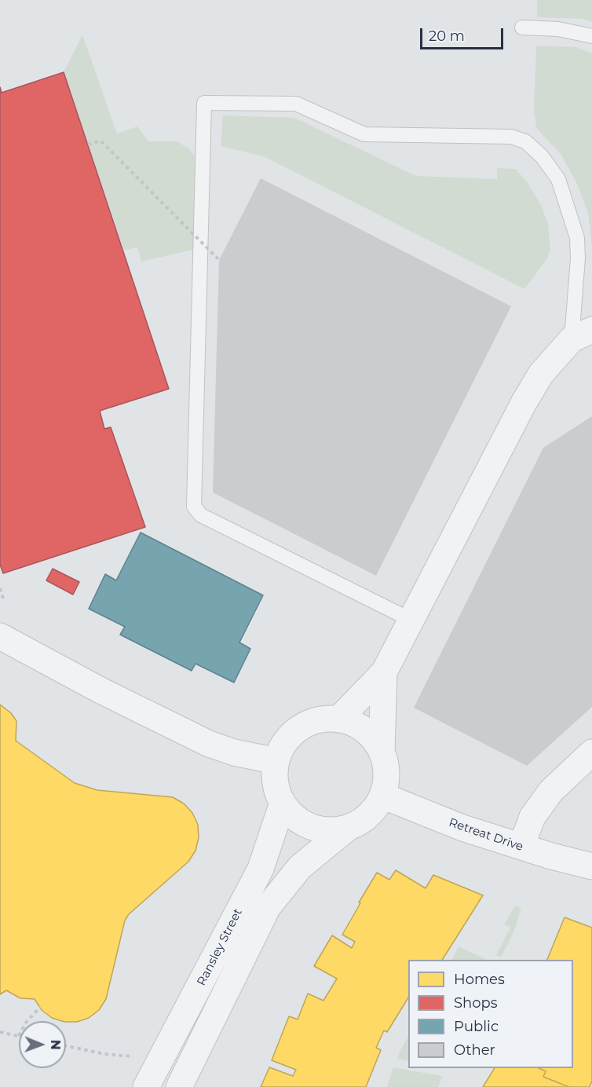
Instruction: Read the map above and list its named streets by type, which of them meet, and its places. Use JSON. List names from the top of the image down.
{
  "streets": {
    "street": ["Retreat Drive", "Ransley Street"]
  },
  "crossings": [
    ["Retreat Drive", "Ransley Street"]
  ],
  "legend": [
    "Homes",
    "Shops",
    "Public",
    "Other"
  ],
  "scale_bar": "20 m",
  "north": "right"
}
